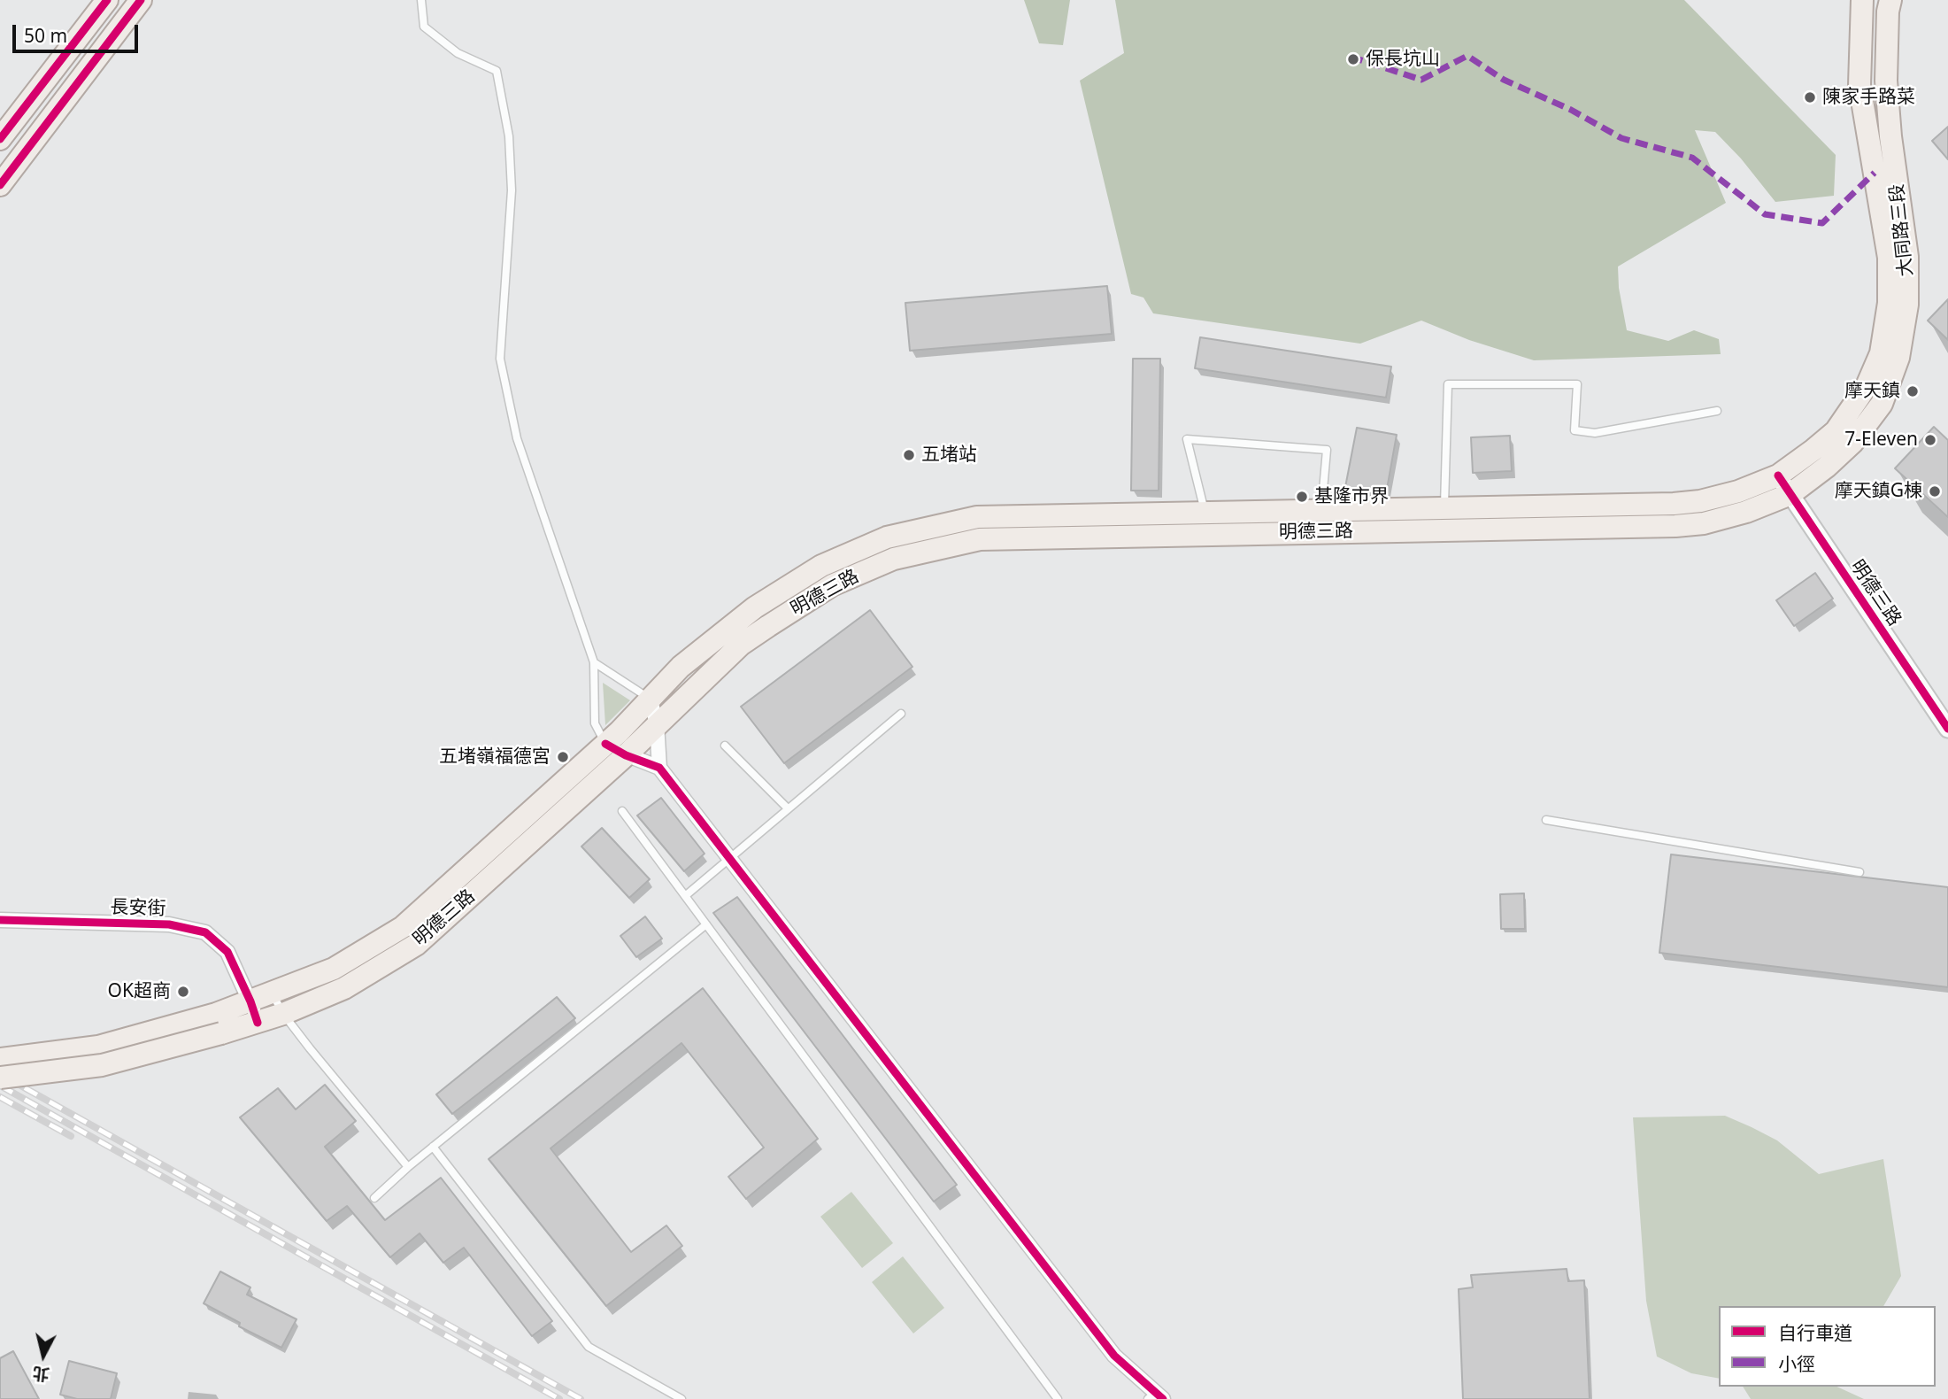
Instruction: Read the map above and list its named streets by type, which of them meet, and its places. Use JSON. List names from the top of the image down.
{
  "streets": {
    "main road": ["大同路三段", "明德三路"],
    "street": ["長安街"]
  },
  "crossings": [
    ["大同路三段", "明德三路"],
    ["明德三路", "長安街"]
  ],
  "places": [
    "保長坑山",
    "陳家手路菜",
    "摩天鎮",
    "7-Eleven",
    "五堵站",
    "摩天鎮G棟",
    "基隆市界",
    "五堵嶺福德宮",
    "OK超商"
  ],
  "legend": ["自行車道", "小徑"],
  "scale_bar": "50 m",
  "north": "bottom"
}
